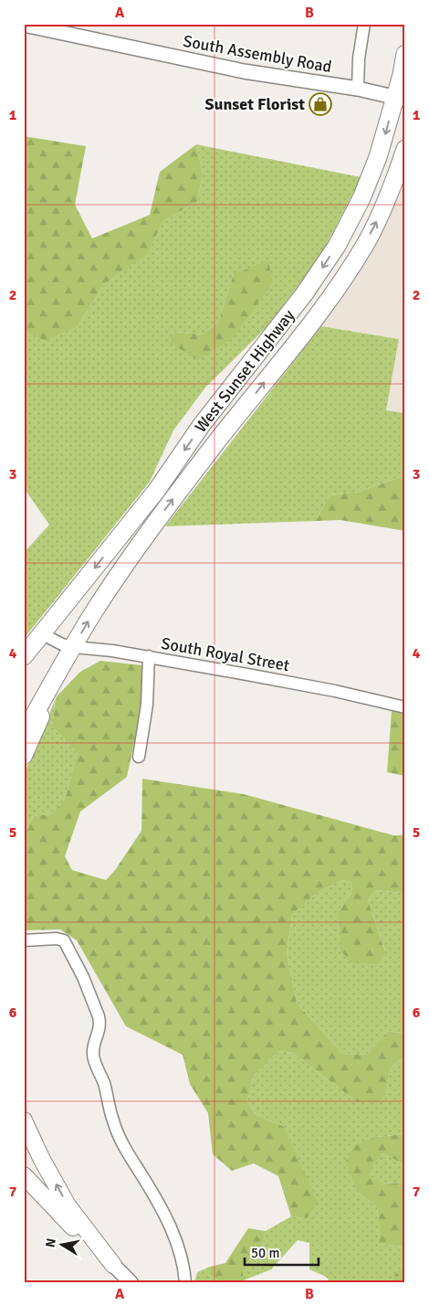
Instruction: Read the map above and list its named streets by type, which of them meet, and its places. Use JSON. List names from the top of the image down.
{
  "streets": {
    "main road": ["West Sunset Highway"],
    "street": ["South Assembly Road", "South Royal Street"]
  },
  "crossings": [
    ["South Assembly Road", "West Sunset Highway"],
    ["West Sunset Highway", "South Royal Street"]
  ],
  "places": {
    "shop": ["Sunset Florist"]
  },
  "scale_bar": "50 m",
  "north": "left",
  "grid": {
    "columns": ["A", "B"],
    "rows": [
      "1",
      "2",
      "3",
      "4",
      "5",
      "6",
      "7"
    ]
  }
}
